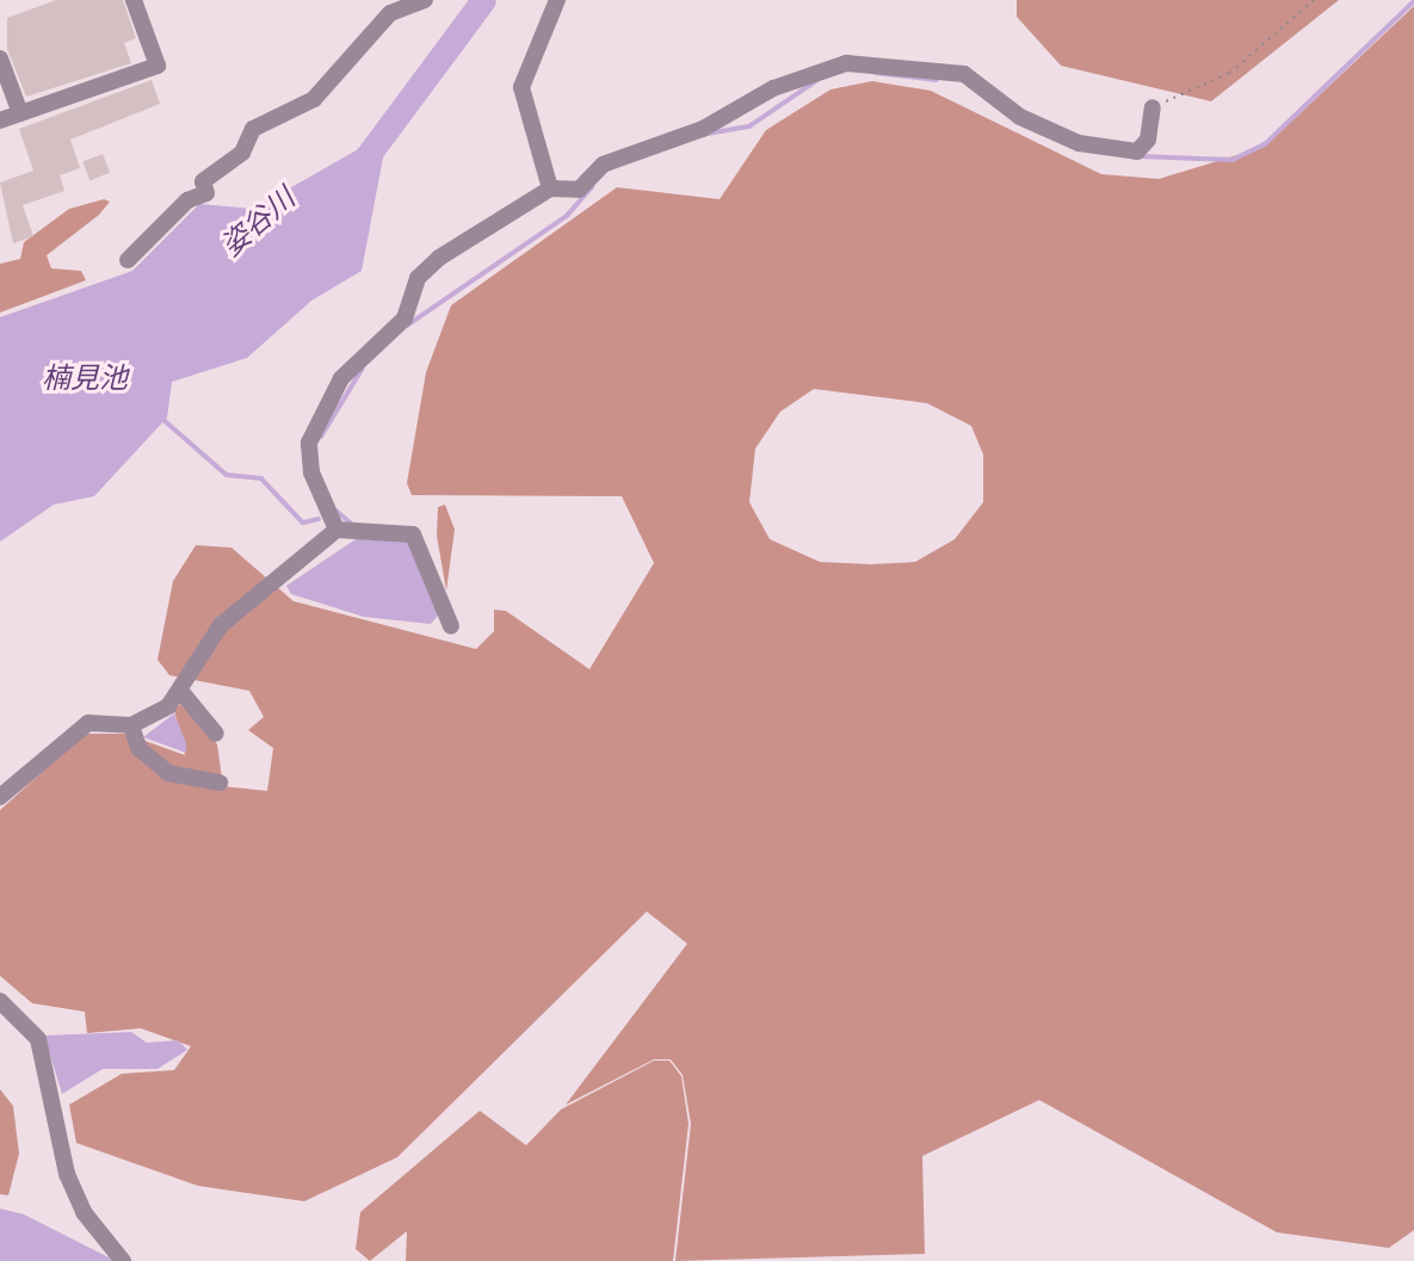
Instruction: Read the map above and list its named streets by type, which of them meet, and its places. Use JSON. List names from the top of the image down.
{
  "water": ["姿谷川", "楠見池"]
}
